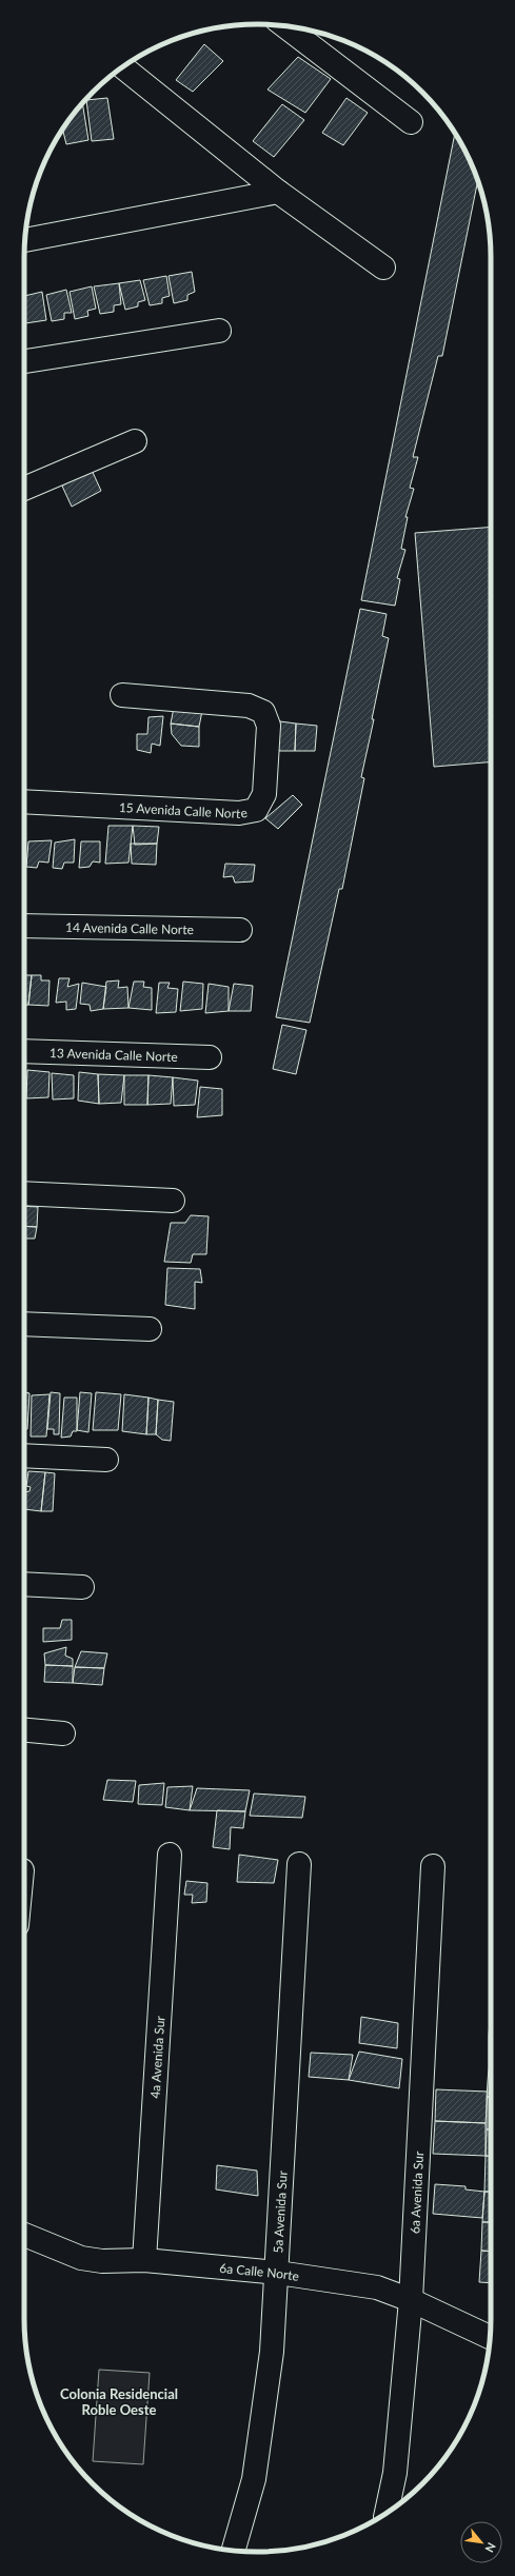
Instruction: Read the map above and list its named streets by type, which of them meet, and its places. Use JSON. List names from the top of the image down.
{
  "streets": {
    "street": [
      "15 Avenida Calle Norte",
      "14 Avenida Calle Norte",
      "13 Avenida Calle Norte",
      "4a Avenida Sur",
      "6a Avenida Sur",
      "5a Avenida Sur",
      "6a Calle Norte"
    ]
  },
  "crossings": [
    ["4a Avenida Sur", "6a Calle Norte"],
    ["6a Avenida Sur", "6a Calle Norte"],
    ["5a Avenida Sur", "6a Calle Norte"]
  ],
  "districts": ["Colonia Residencial Roble Oeste"],
  "north": "bottom right"
}
